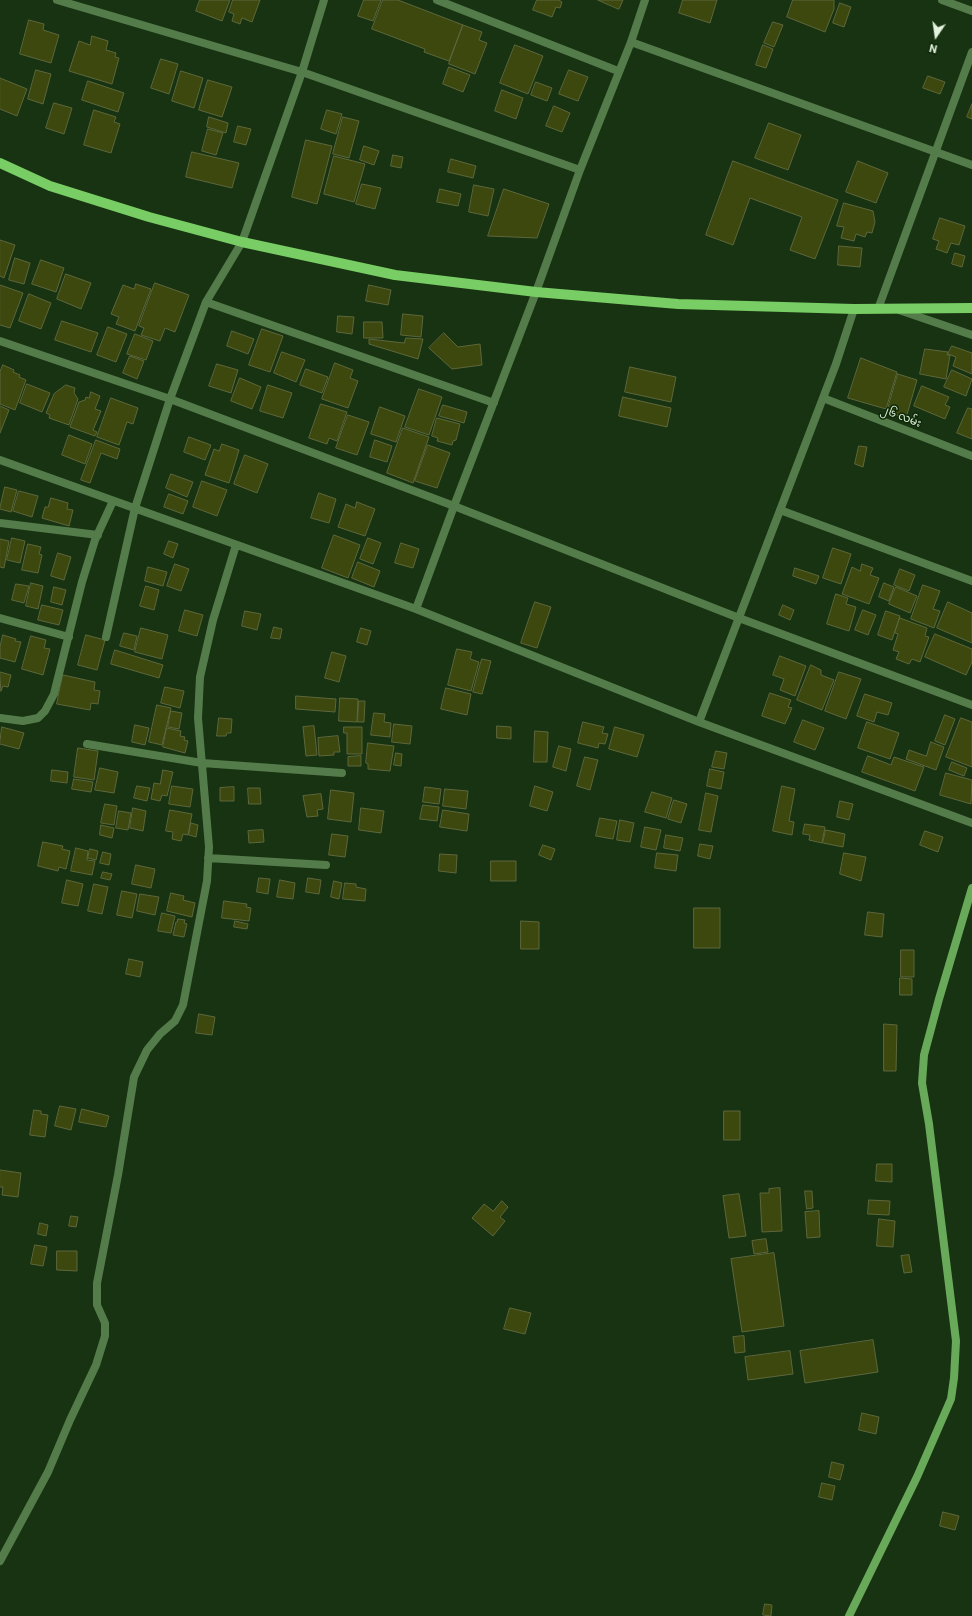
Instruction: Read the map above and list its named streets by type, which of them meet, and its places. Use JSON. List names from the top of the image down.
{
  "streets": {
    "street": ["၂၆ လမ်း"]
  },
  "north": "bottom"
}
